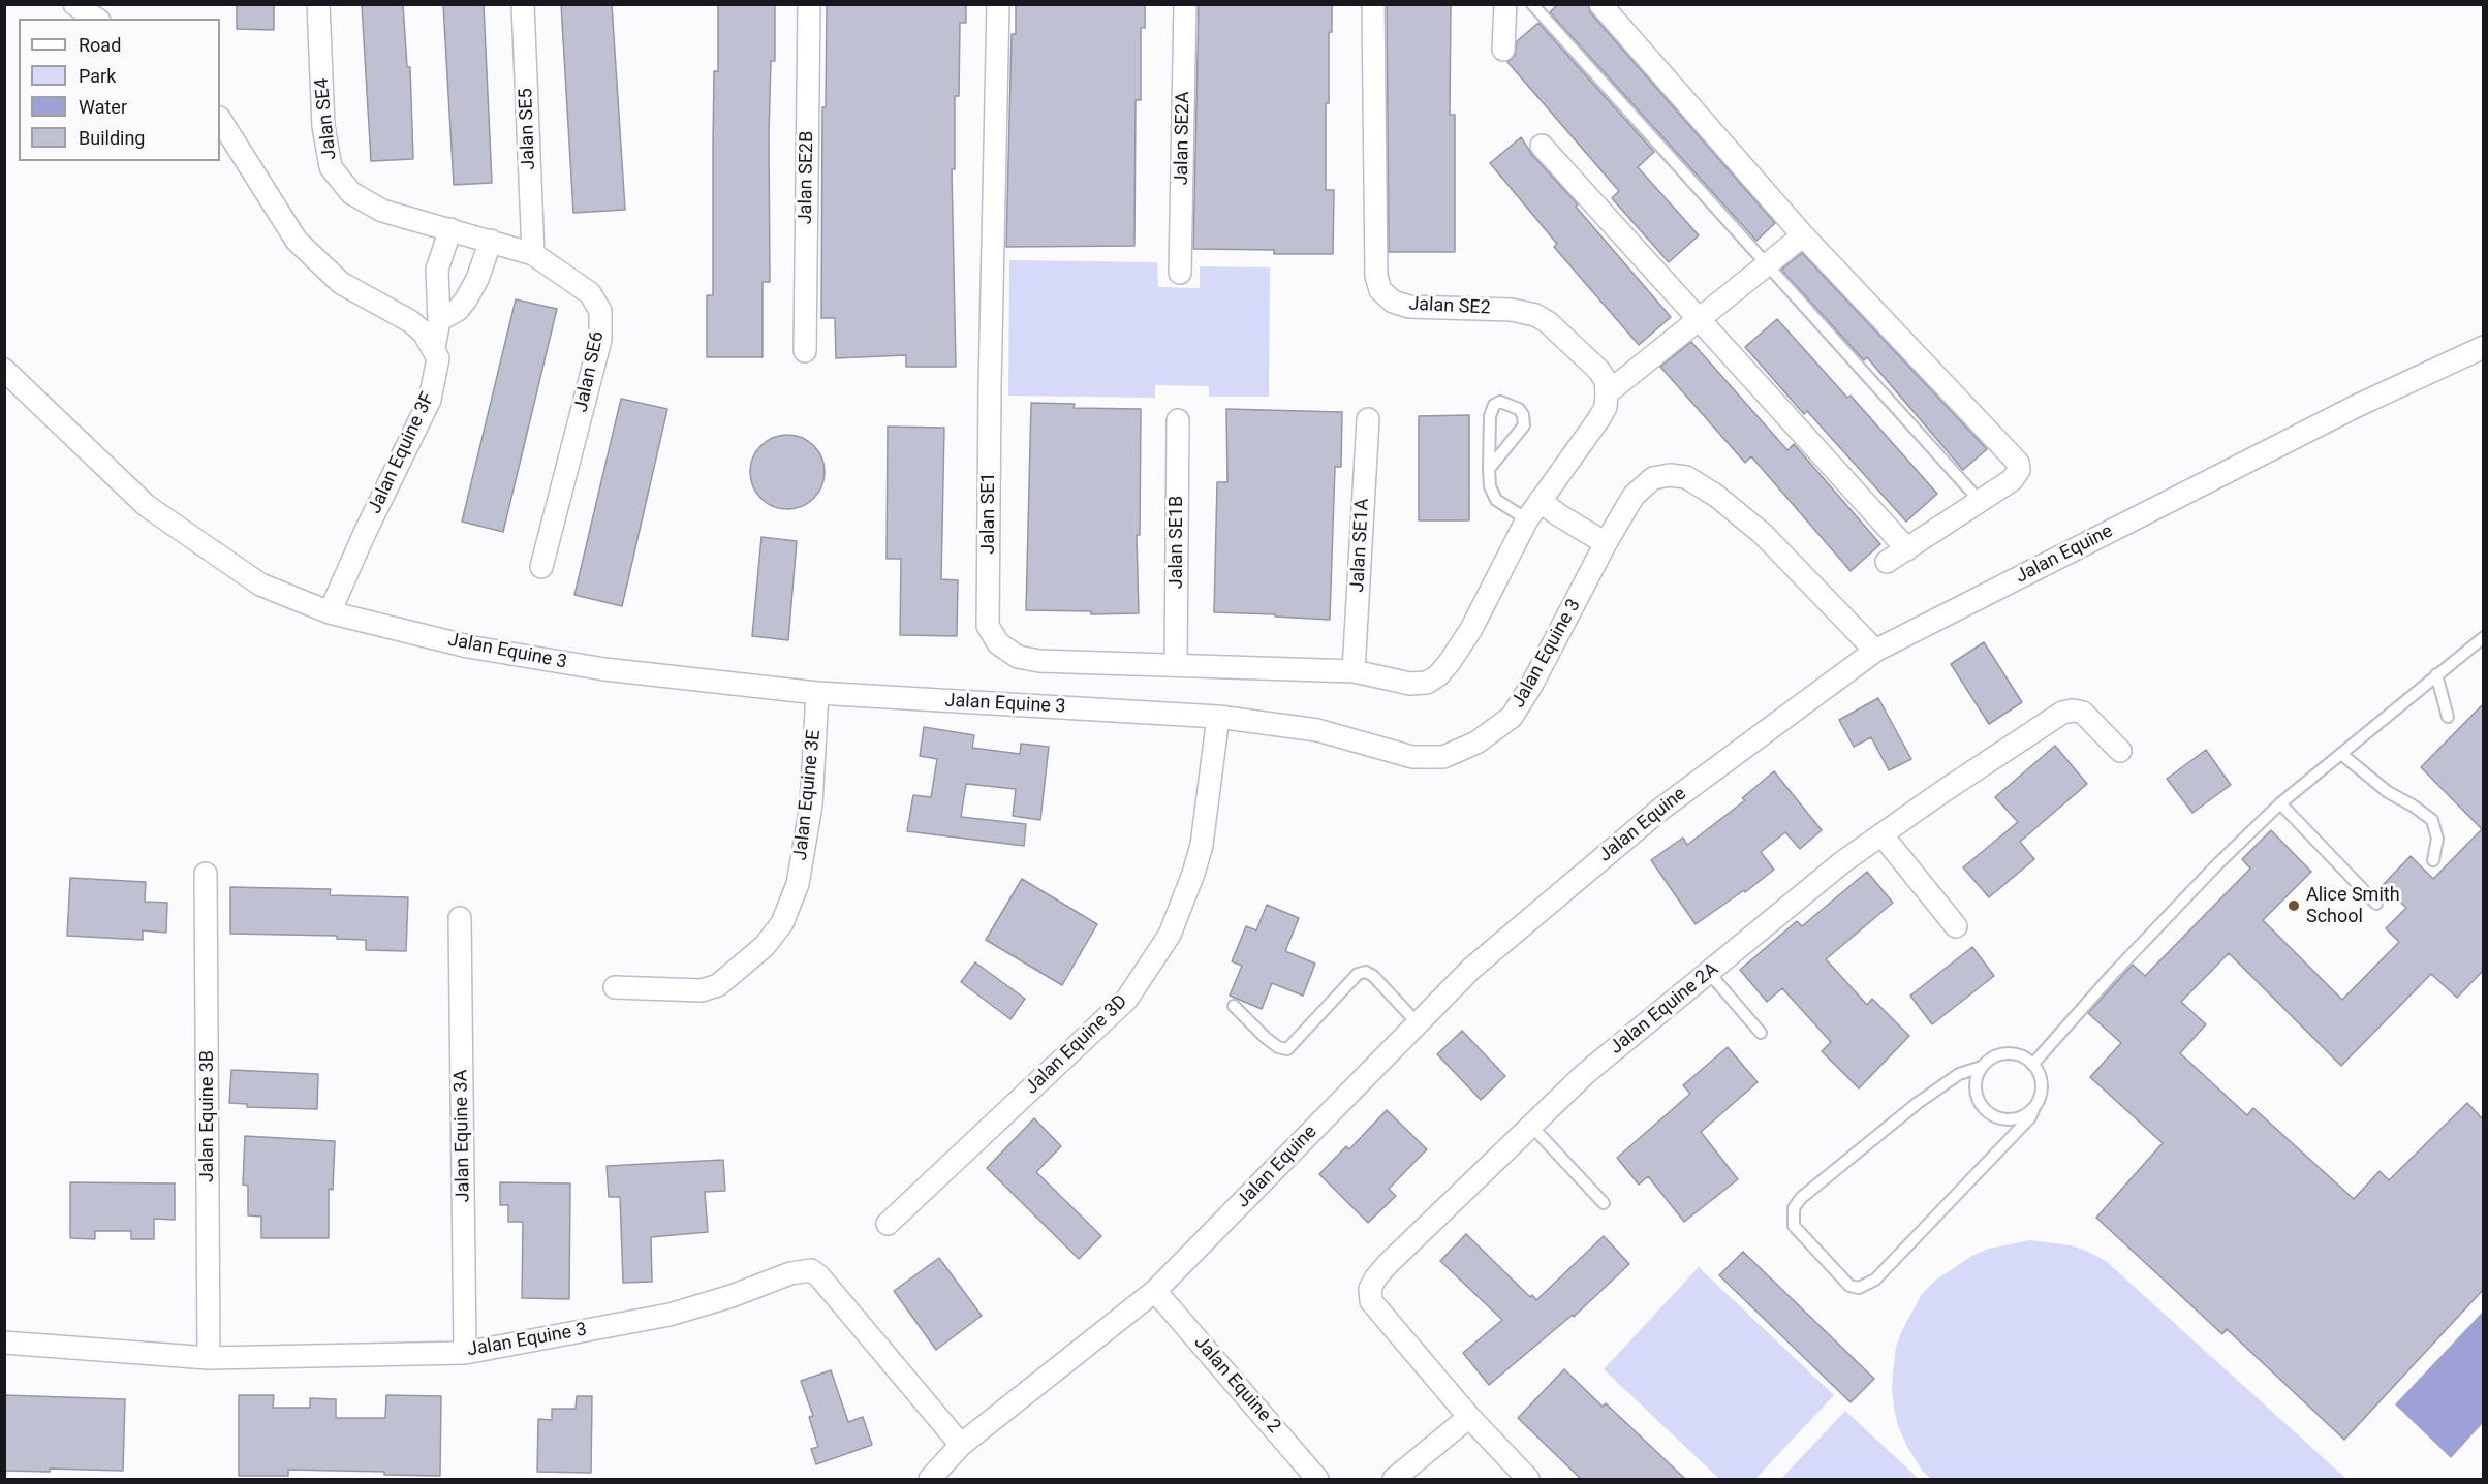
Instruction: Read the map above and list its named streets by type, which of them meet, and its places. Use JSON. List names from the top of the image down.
{
  "streets": {
    "street": [
      "Jalan SE4",
      "Jalan SE5",
      "Jalan SE2A",
      "Jalan SE2B",
      "Jalan SE2",
      "Jalan SE6",
      "Jalan Equine 3F",
      "Jalan SE1",
      "Jalan SE1B",
      "Jalan SE1A",
      "Jalan Equine",
      "Jalan Equine 3",
      "Jalan Equine 3E",
      "Jalan Equine 2A",
      "Jalan Equine 3D",
      "Jalan Equine 3B",
      "Jalan Equine 3A",
      "Jalan Equine 2"
    ]
  },
  "crossings": [
    ["Jalan SE4", "Jalan SE6"],
    ["Jalan SE4", "Jalan Equine 3F"],
    ["Jalan SE5", "Jalan SE6"],
    ["Jalan SE6", "Jalan Equine 3F"],
    ["Jalan Equine 3F", "Jalan Equine 3"],
    ["Jalan SE1", "Jalan SE1B"],
    ["Jalan SE1", "Jalan SE1A"],
    ["Jalan Equine", "Jalan Equine 3"],
    ["Jalan Equine", "Jalan Equine 2"],
    ["Jalan Equine 3", "Jalan Equine 3E"],
    ["Jalan Equine 3", "Jalan Equine 3D"],
    ["Jalan Equine 3", "Jalan Equine 3B"],
    ["Jalan Equine 3", "Jalan Equine 3A"]
  ],
  "places": ["Alice Smith School"],
  "legend": [
    "Road",
    "Park",
    "Water",
    "Building"
  ]
}
